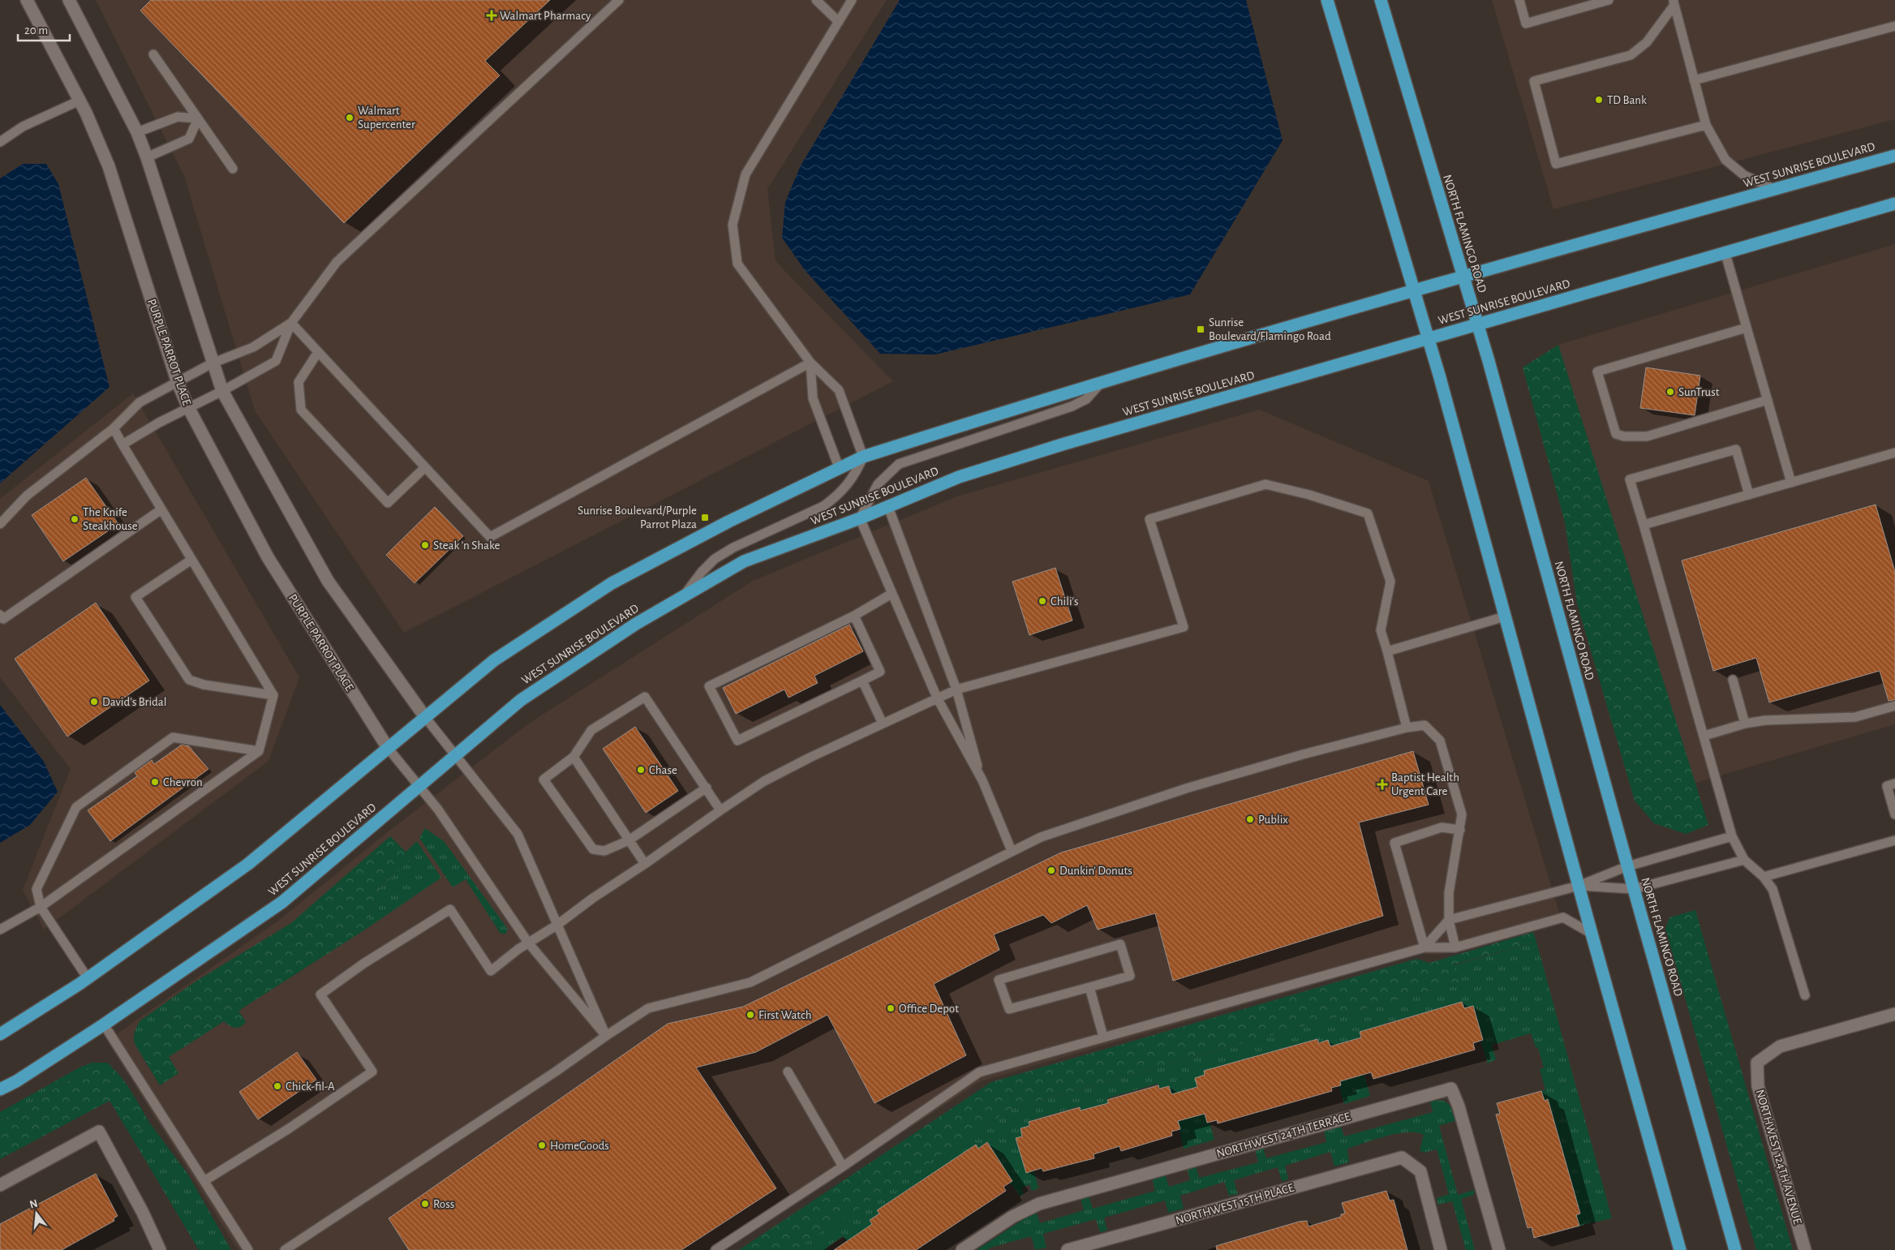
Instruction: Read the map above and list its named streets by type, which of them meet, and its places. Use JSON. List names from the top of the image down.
{
  "streets": {
    "highway": ["WEST SUNRISE BOULEVARD", "NORTH FLAMINGO ROAD"],
    "street": [
      "PURPLE PARROT PLACE",
      "NORTHWEST 24TH TERRACE",
      "NORTHWEST 124TH AVENUE",
      "NORTHWEST 15TH PLACE"
    ]
  },
  "crossings": [
    ["WEST SUNRISE BOULEVARD", "NORTH FLAMINGO ROAD"],
    ["WEST SUNRISE BOULEVARD", "PURPLE PARROT PLACE"]
  ],
  "places": {
    "health": ["Walmart Pharmacy", "Baptist Health Urgent Care"],
    "other": [
      "TD Bank",
      "Walmart Supercenter",
      "SunTrust",
      "The Knife Steakhouse",
      "Steak 'n Shake",
      "Chili's",
      "David's Bridal",
      "Chase",
      "Chevron",
      "Publix",
      "Dunkin' Donuts",
      "Office Depot",
      "First Watch",
      "Chick-fil-A",
      "HomeGoods",
      "Ross"
    ],
    "transit": ["Sunrise Boulevard/Flamingo Road", "Sunrise Boulevard/Purple Parrot Plaza"]
  },
  "scale_bar": "20 m",
  "north": "top"
}
